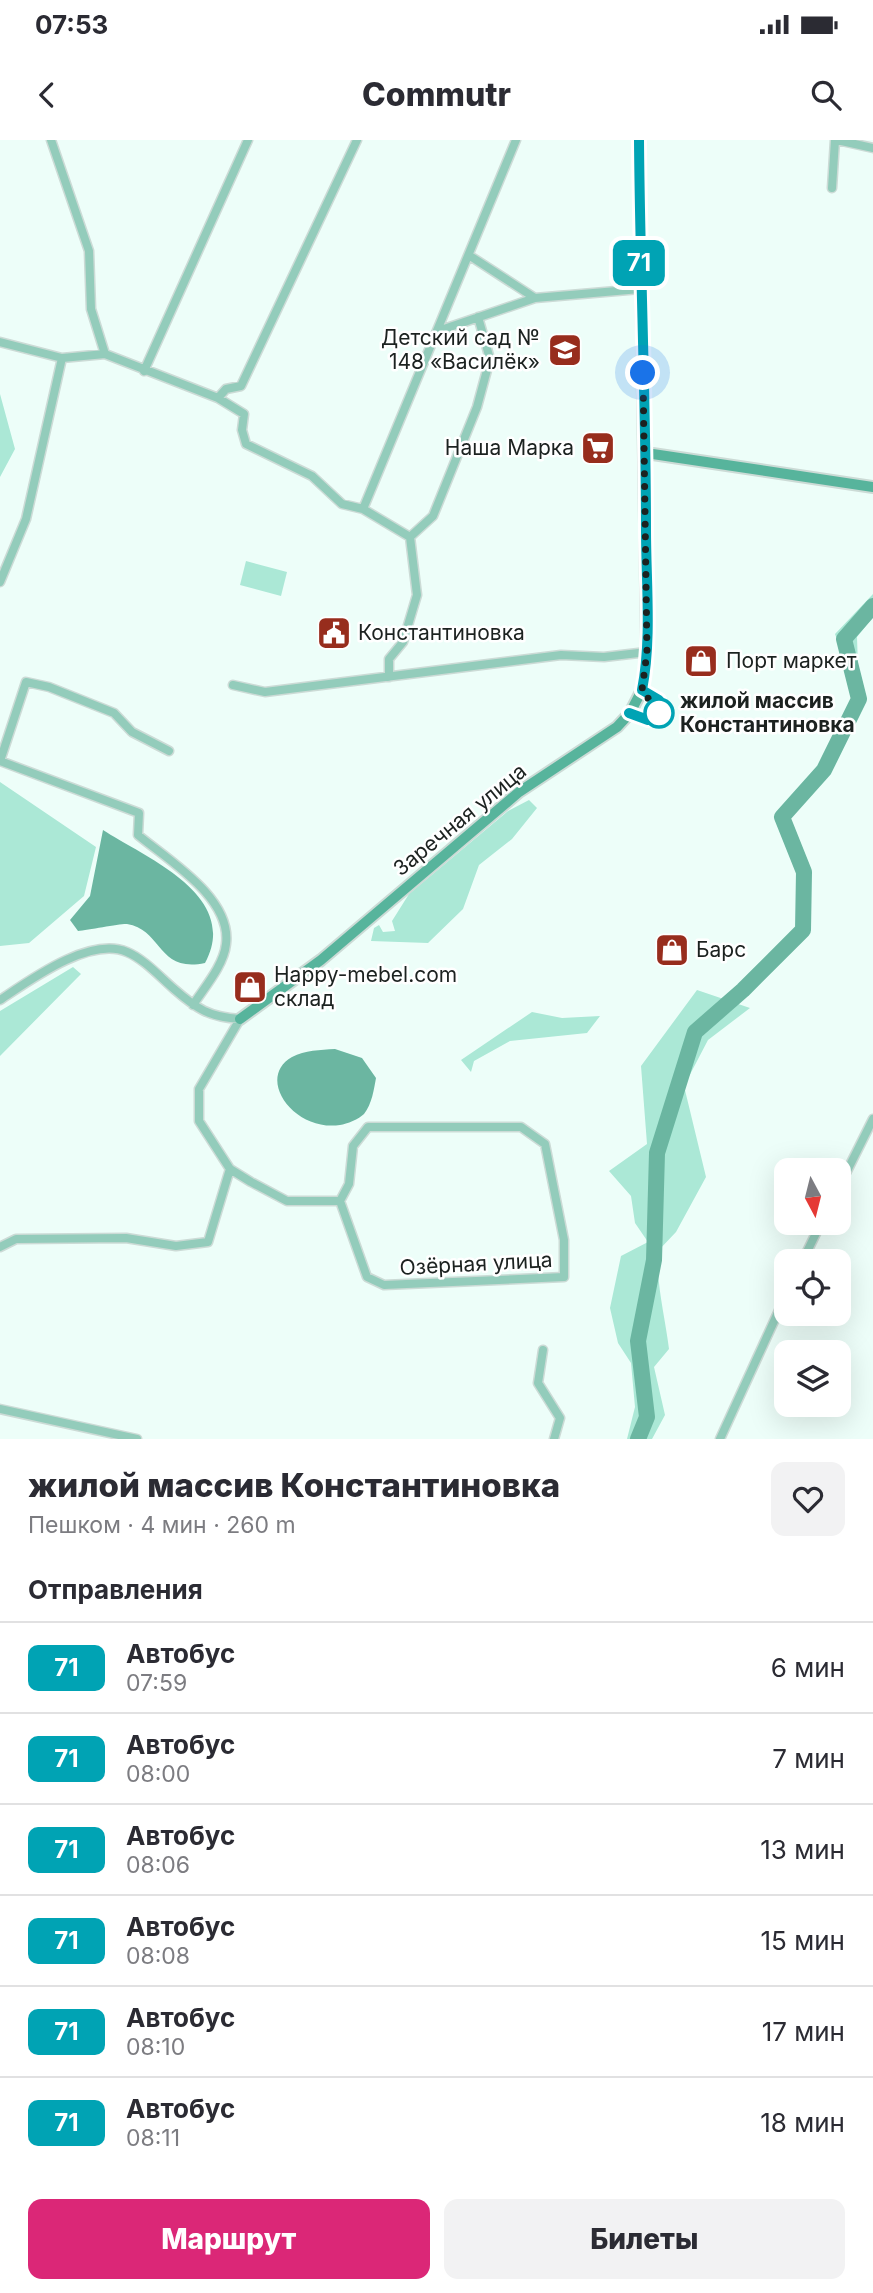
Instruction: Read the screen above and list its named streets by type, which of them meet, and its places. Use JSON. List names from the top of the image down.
{
  "streets": {
    "street": ["Заречная улица", "Озёрная улица"]
  },
  "places": {
    "school or university": ["Детский сад № 148 «Василёк»"],
    "supermarket": ["Наша Марка"],
    "public building": ["Константиновка"],
    "shop": ["Порт маркет", "Барс", "Happy-mebel.com склад"],
    "other": ["жилой массив Константиновка"]
  },
  "lines": ["bus line 71"],
  "north": "bottom",
  "page": {
    "status": "07:53",
    "header": "Commutr",
    "on_map": "71",
    "heading": [
      ["жилой массив Константиновка", "Пешком · 4 мин · 260 m"],
      "Отправления"
    ],
    "list": [
      {
        "mark": "71",
        "name": "Автобус",
        "note": "07:59",
        "value": "6 мин"
      },
      {
        "mark": "71",
        "name": "Автобус",
        "note": "08:00",
        "value": "7 мин"
      },
      {
        "mark": "71",
        "name": "Автобус",
        "note": "08:06",
        "value": "13 мин"
      },
      {
        "mark": "71",
        "name": "Автобус",
        "note": "08:08",
        "value": "15 мин"
      },
      {
        "mark": "71",
        "name": "Автобус",
        "note": "08:10",
        "value": "17 мин"
      },
      {
        "mark": "71",
        "name": "Автобус",
        "note": "08:11",
        "value": "18 мин"
      }
    ],
    "buttons": ["Маршрут", "Билеты"]
  }
}
